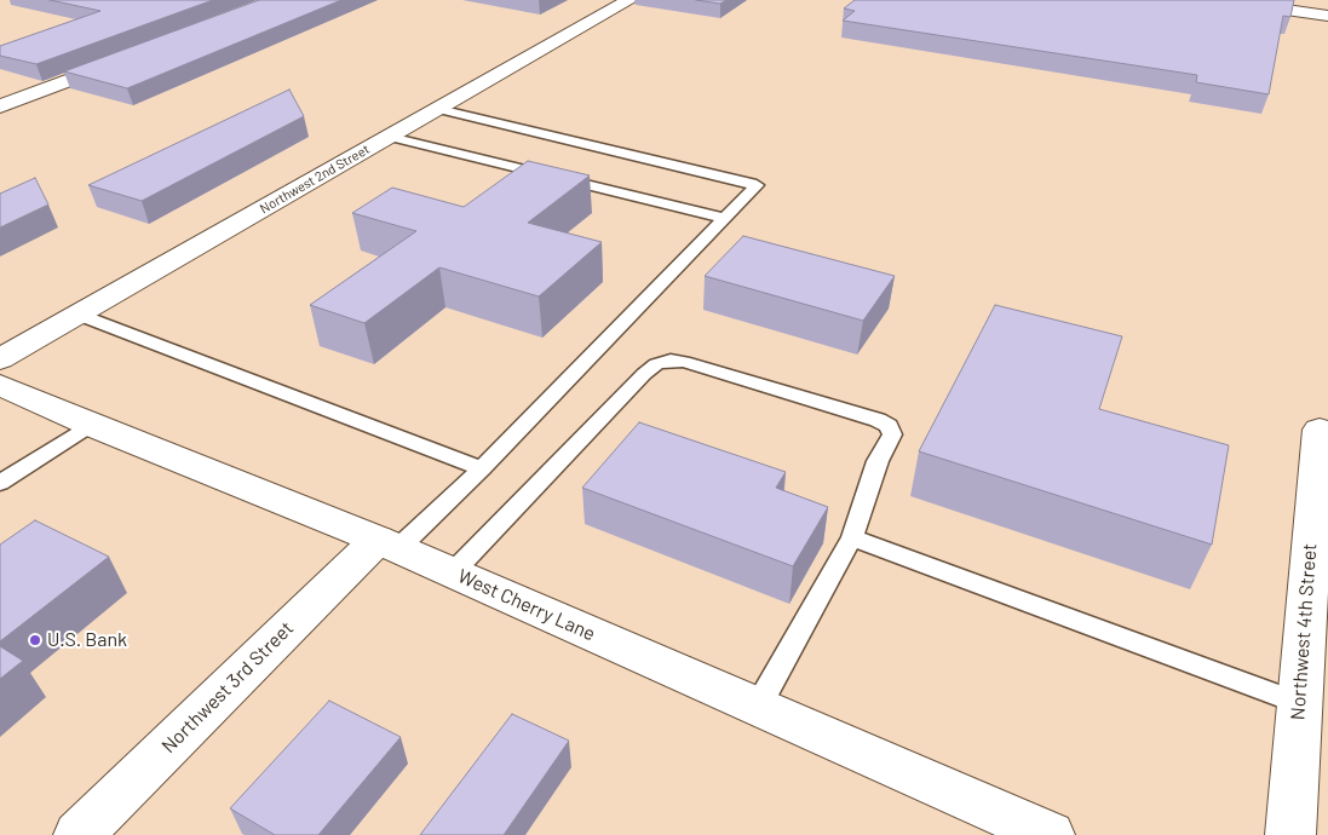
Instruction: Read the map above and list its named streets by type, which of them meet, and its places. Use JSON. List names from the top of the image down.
{
  "streets": {
    "street": [
      "Northwest 2nd Street",
      "West Cherry Lane",
      "Northwest 4th Street",
      "Northwest 3rd Street"
    ]
  },
  "crossings": [
    ["West Cherry Lane", "Northwest 3rd Street"]
  ],
  "places": ["U.S. Bank"]
}
